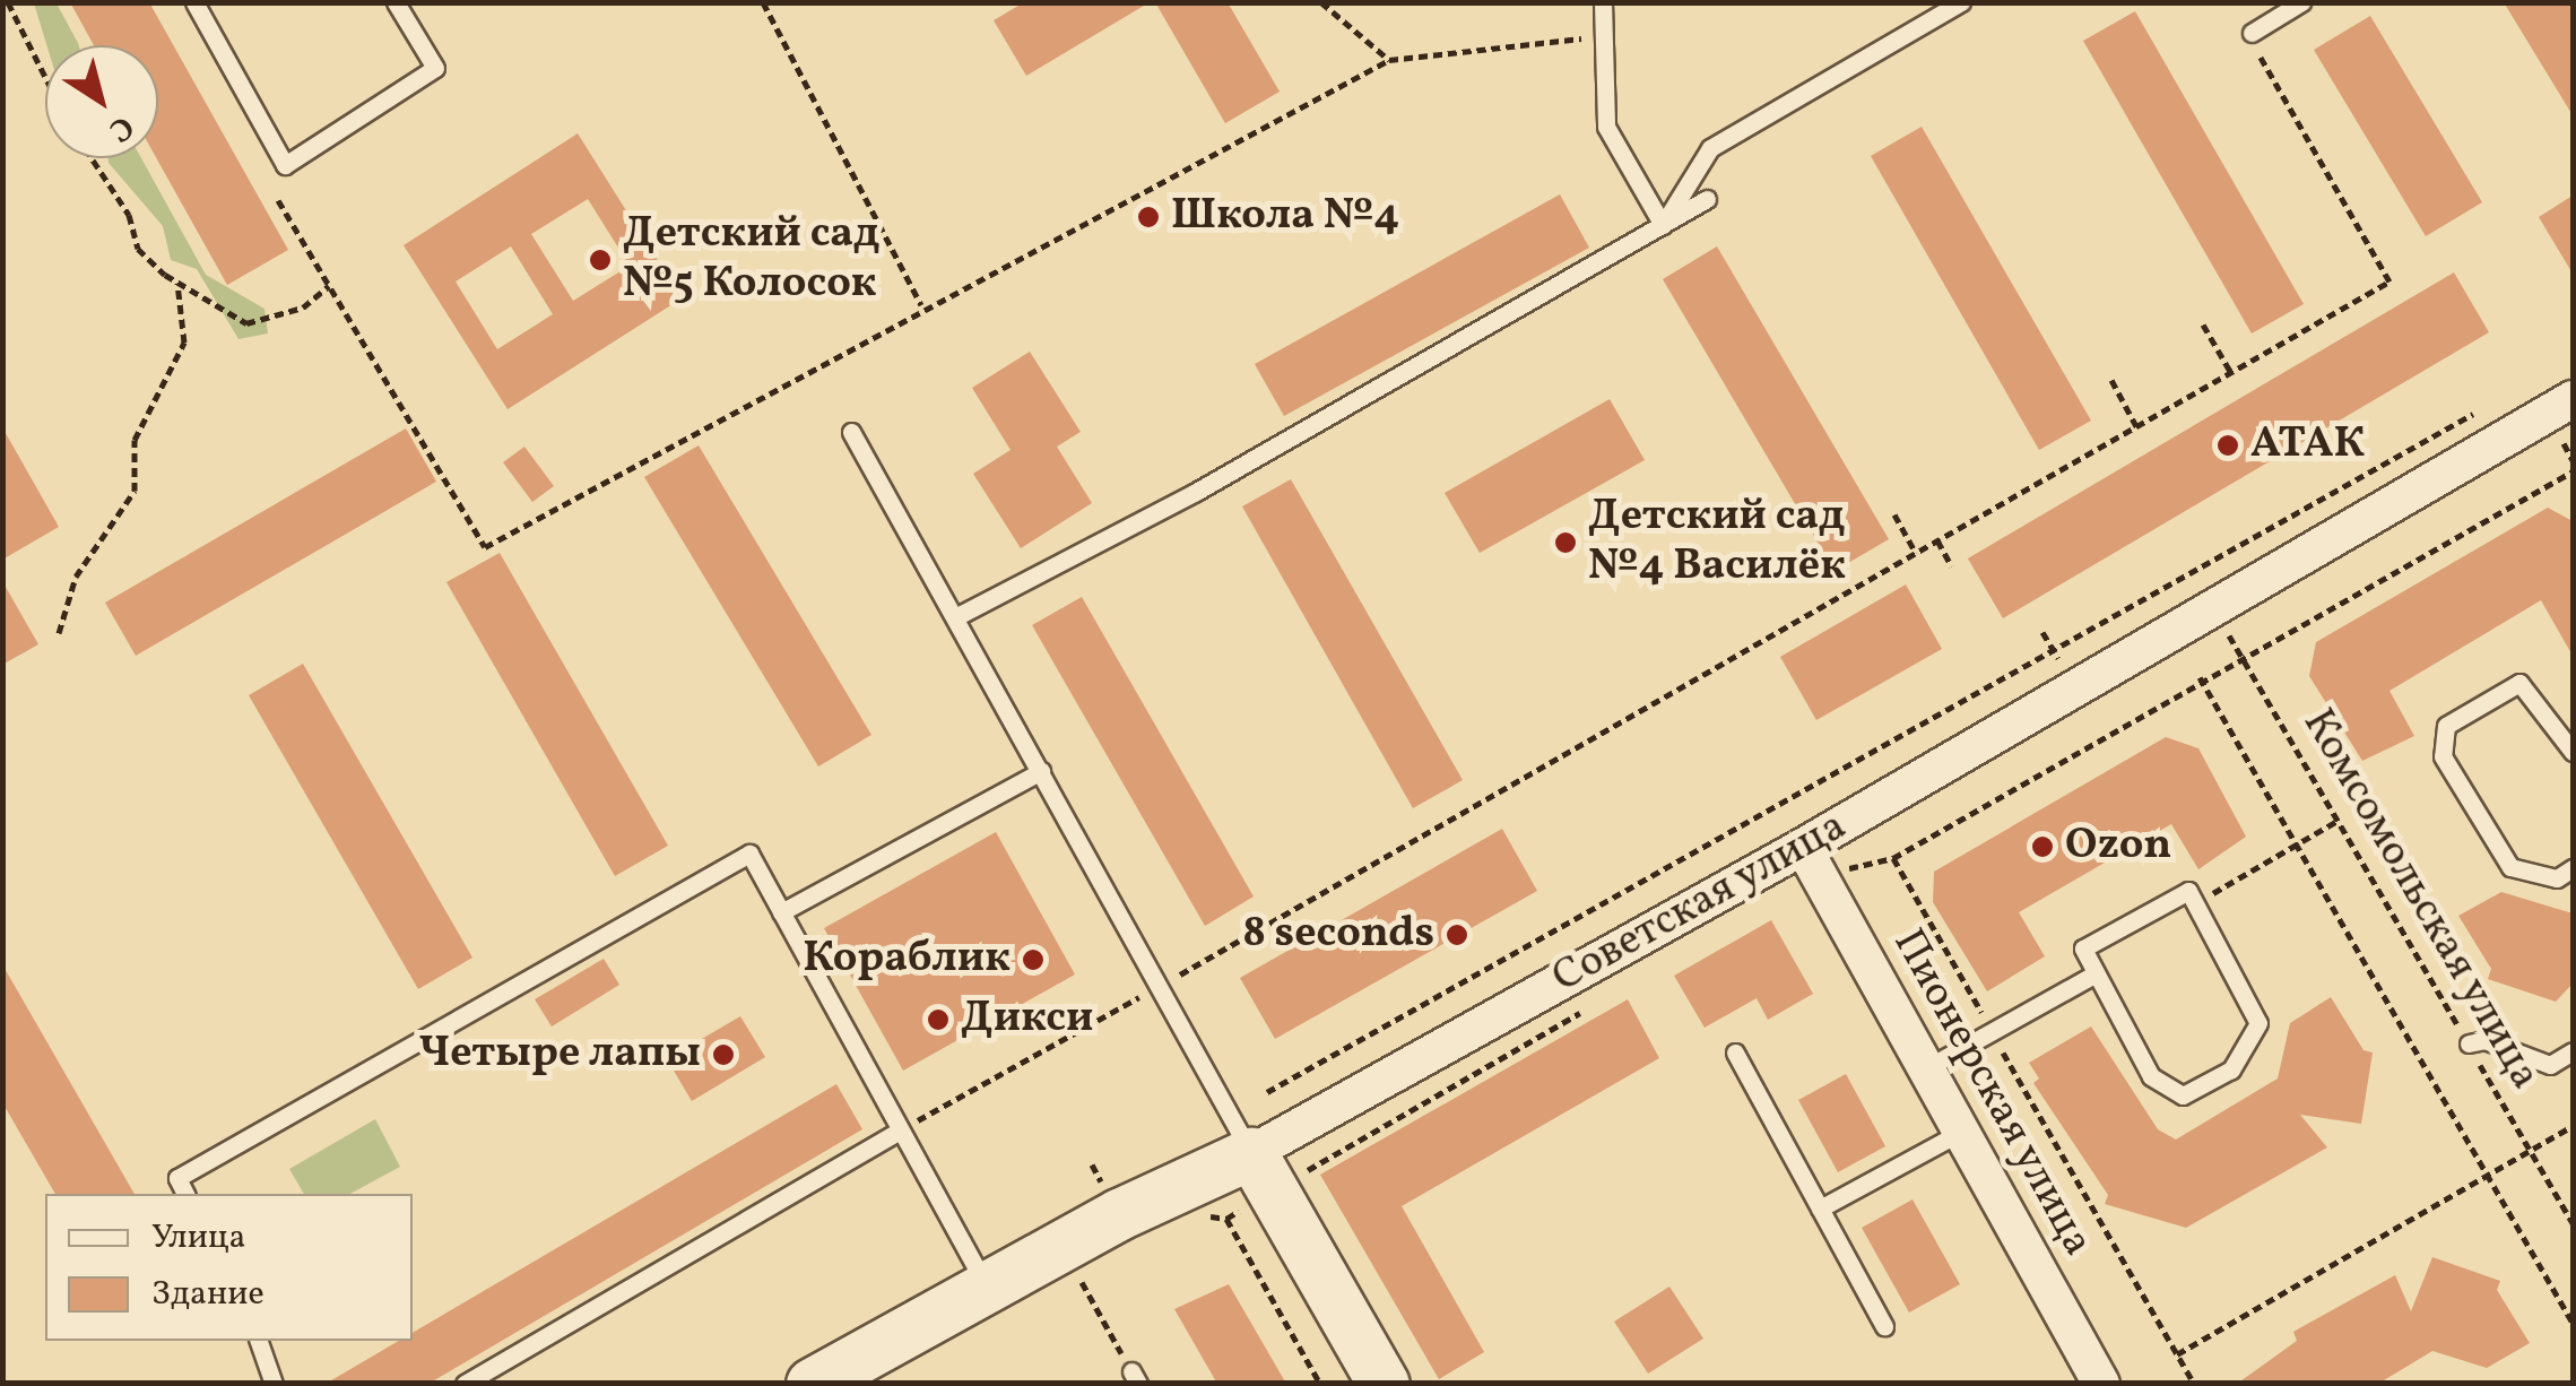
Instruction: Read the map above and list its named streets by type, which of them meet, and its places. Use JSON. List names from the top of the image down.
{
  "streets": {
    "street": ["Советская улица", "Пионерская улица"],
    "path": ["Комсомольская улица"]
  },
  "crossings": [
    ["Комсомольская улица", "Советская улица"],
    ["Советская улица", "Пионерская улица"]
  ],
  "places": [
    "Школа №4",
    "Детский сад №5 Колосок",
    "АТАК",
    "Детский сад №4 Василёк",
    "Ozon",
    "8 seconds",
    "Кораблик",
    "Дикси",
    "Четыре лапы"
  ],
  "legend": ["Улица", "Здание"],
  "north": "bottom right"
}
